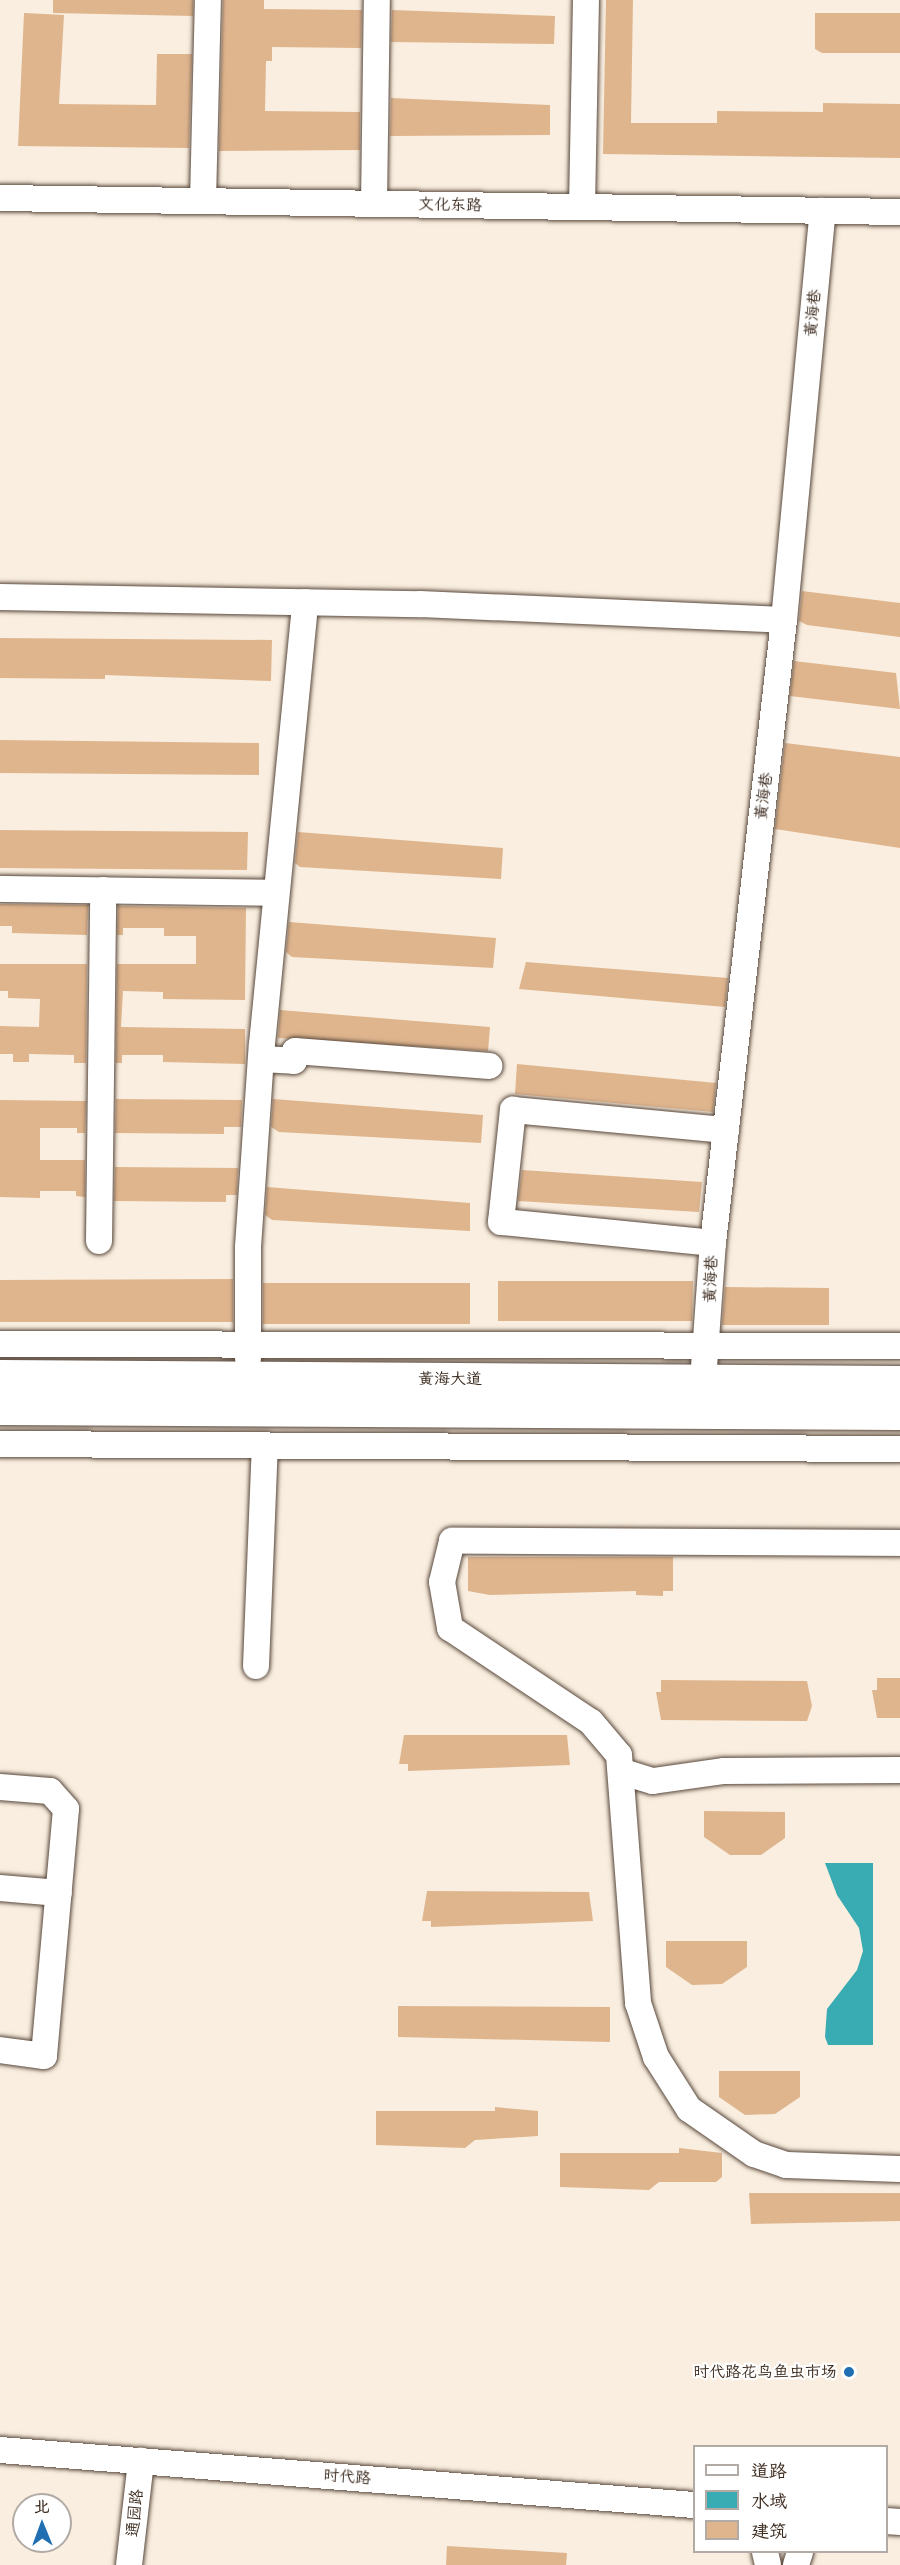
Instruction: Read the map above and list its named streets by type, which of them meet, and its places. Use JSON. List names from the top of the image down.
{
  "streets": {
    "main road": ["黄海大道"],
    "street": [
      "文化东路",
      "黄海巷",
      "时代路",
      "通园路"
    ]
  },
  "crossings": [
    ["文化东路", "黄海巷"],
    ["黄海巷", "黄海大道"],
    ["时代路", "通园路"]
  ],
  "places": ["时代路花鸟鱼虫市场"],
  "legend": ["道路", "水域", "建筑"],
  "north": "top"
}
